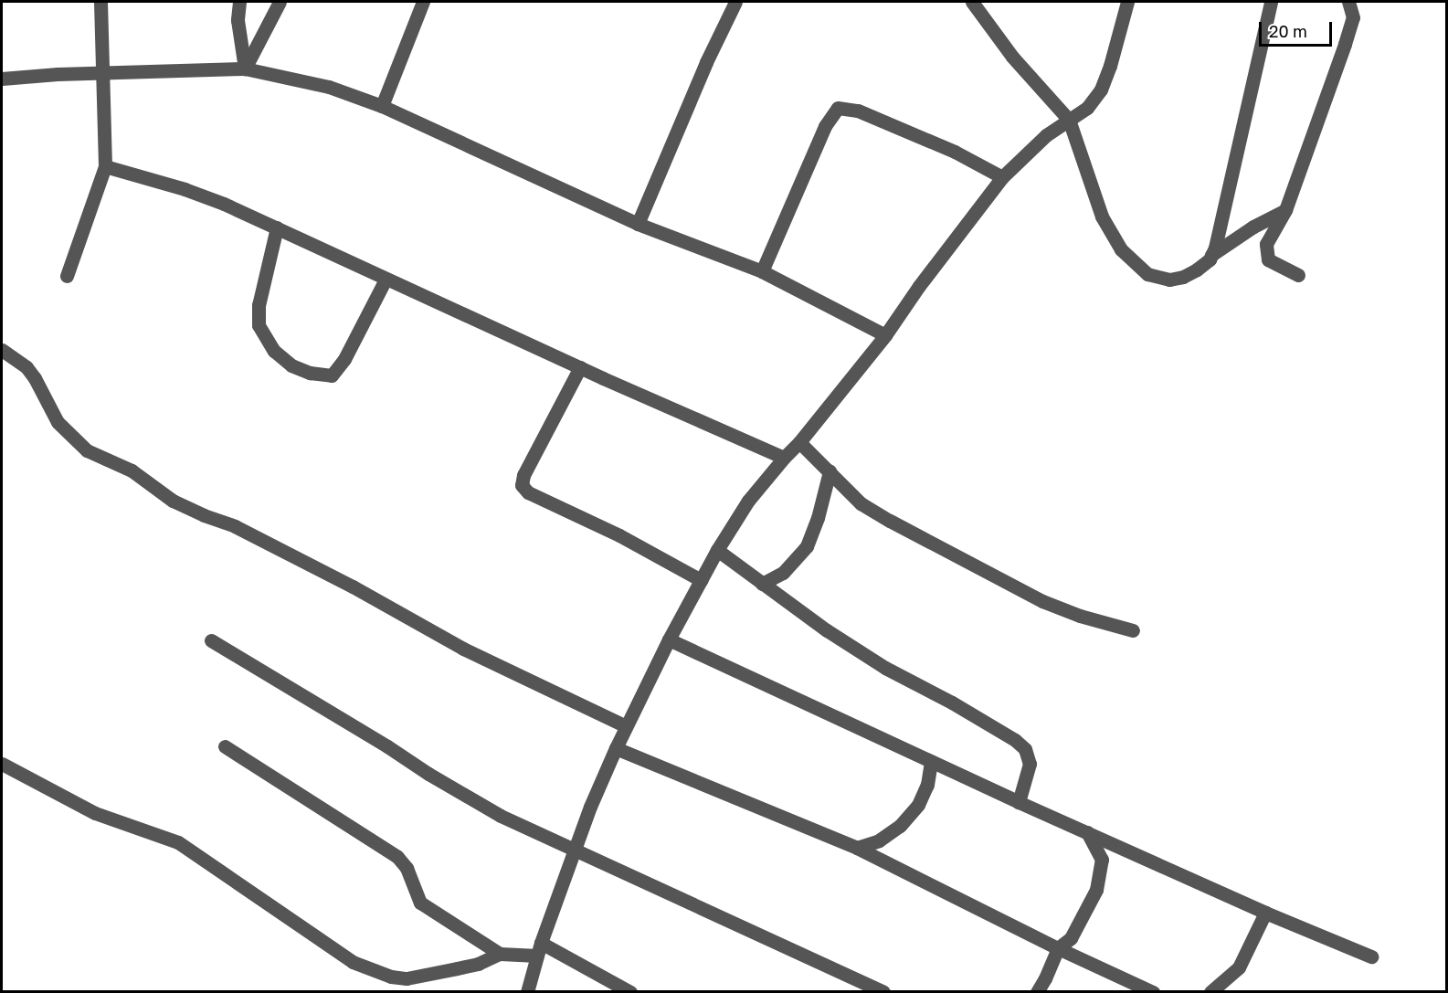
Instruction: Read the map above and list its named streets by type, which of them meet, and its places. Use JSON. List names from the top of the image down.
{
  "scale_bar": "20 m"
}
